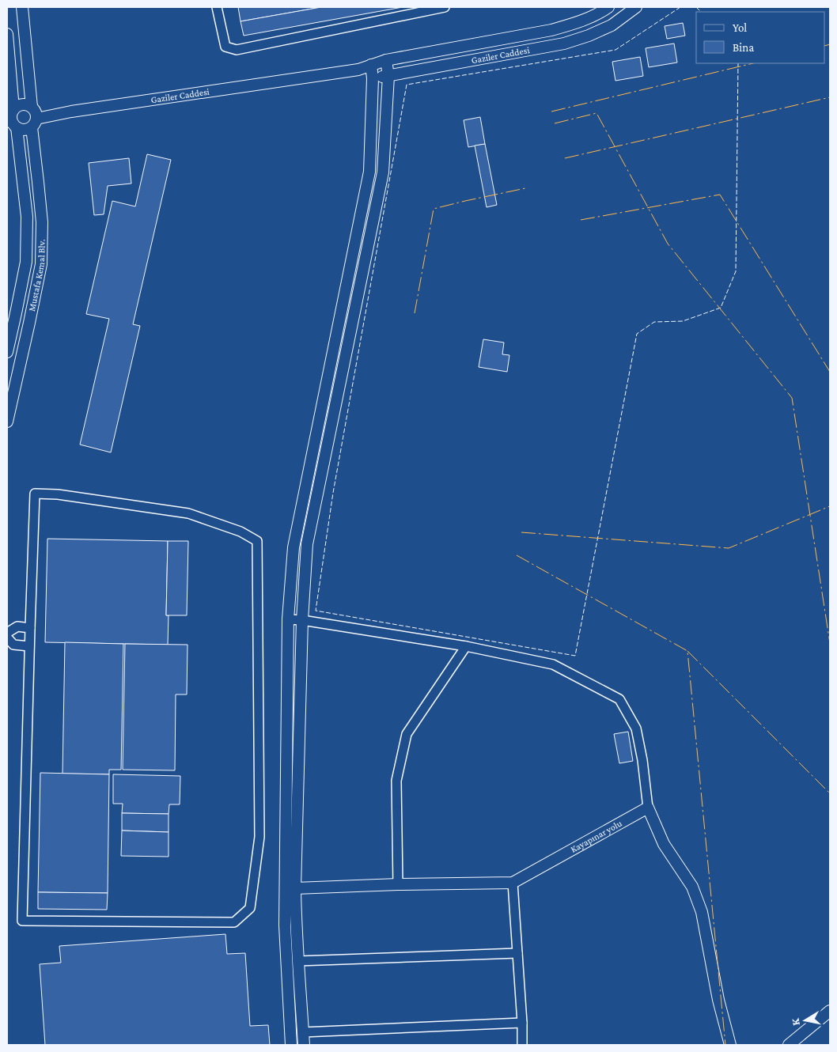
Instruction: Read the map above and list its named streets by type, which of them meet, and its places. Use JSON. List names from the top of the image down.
{
  "streets": {
    "street": ["Gaziler Caddesi", "Mustafa Kemal Blv.", "Kayapınar yolu"]
  },
  "crossings": [
    ["Gaziler Caddesi", "Mustafa Kemal Blv."]
  ],
  "legend": ["Yol", "Bina"],
  "north": "left"
}
